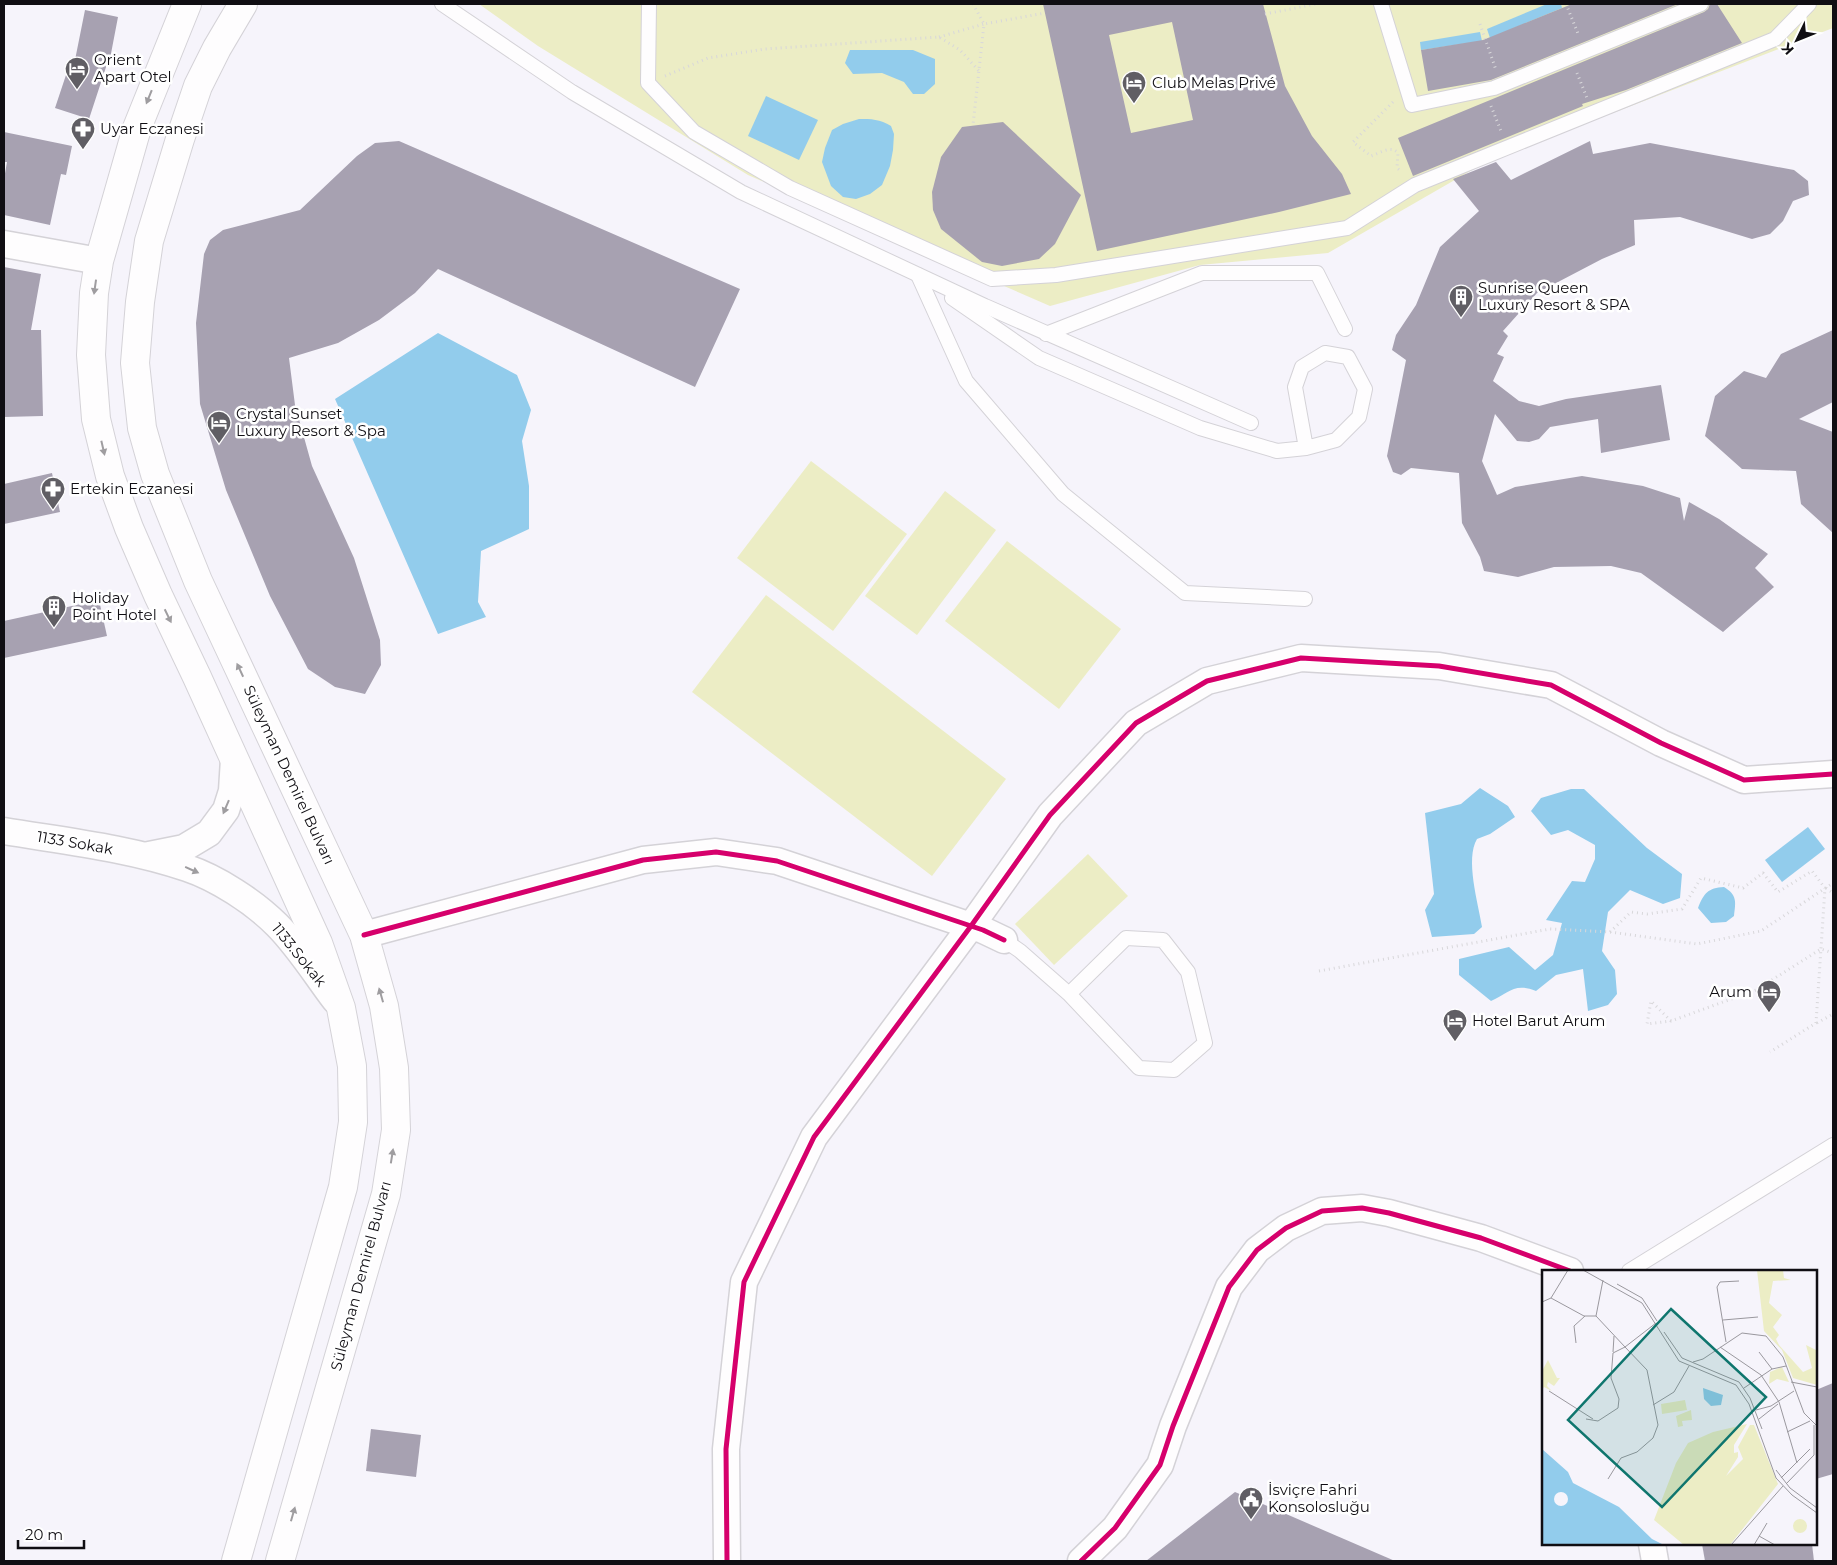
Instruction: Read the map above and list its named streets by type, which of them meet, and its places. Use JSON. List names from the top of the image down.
{
  "streets": {
    "main road": ["Süleyman Demirel Bulvarı"],
    "street": ["1133 Sokak", "1133.Sokak"]
  },
  "crossings": [
    ["1133 Sokak", "1133.Sokak"]
  ],
  "one_way": ["1133.Sokak"],
  "places": {
    "hotel": [
      "Orient Apart Otel",
      "Club Melas Privé",
      "Crystal Sunset Luxury Resort & Spa",
      "Arum",
      "Hotel Barut Arum"
    ],
    "pharmacy": ["Uyar Eczanesi", "Ertekin Eczanesi"],
    "building": ["Sunrise Queen Luxury Resort & SPA", "Holiday Point Hotel"],
    "public building": ["İsviçre Fahri Konsolosluğu"]
  },
  "scale_bar": "20 m",
  "north": "bottom left"
}
